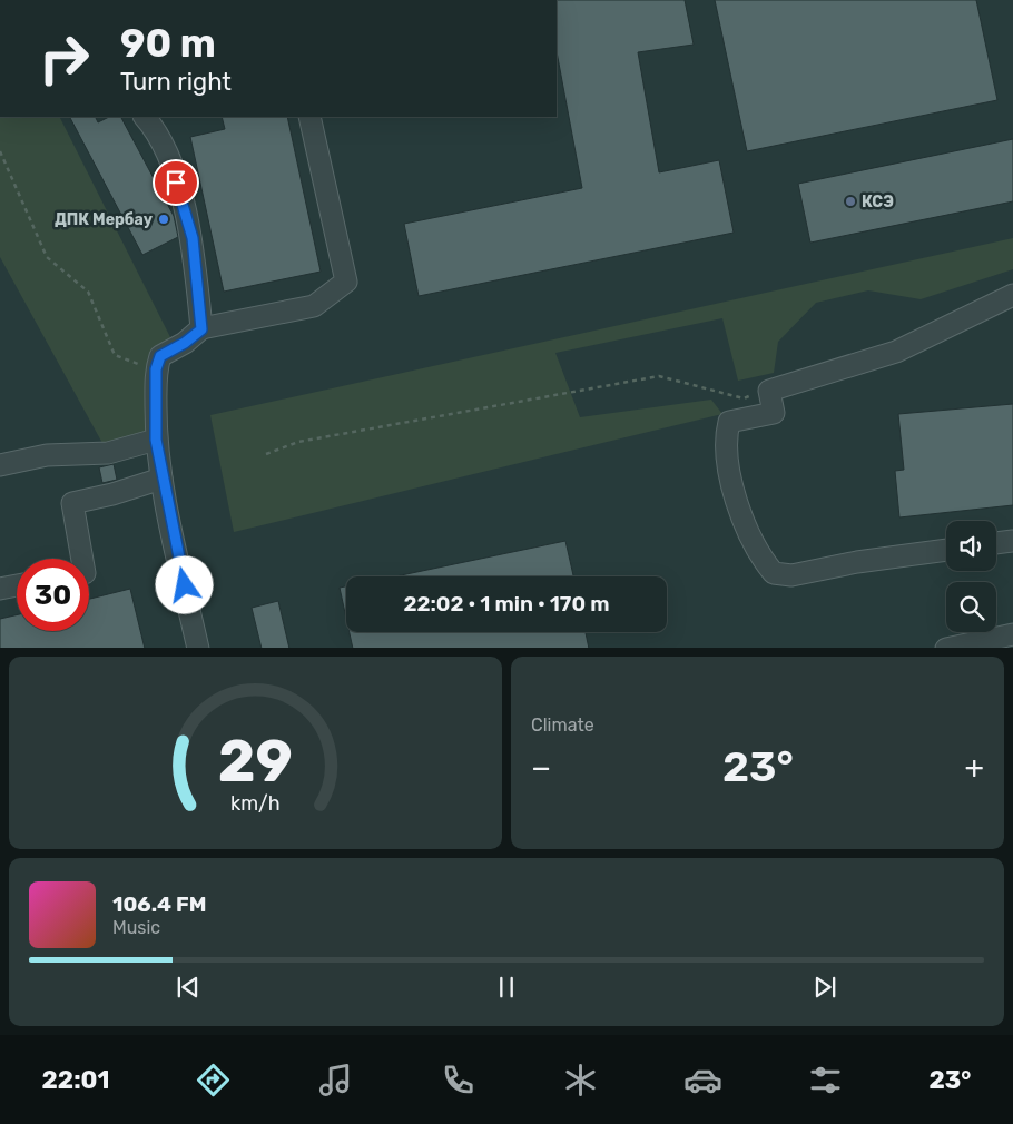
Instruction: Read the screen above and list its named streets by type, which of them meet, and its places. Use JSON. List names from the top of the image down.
{
  "places": ["КСЭ", "ДПК Мербау"],
  "page": {
    "turn": ["90 m", "Turn right"],
    "limit": "30",
    "trip": "22:02 · 1 min · 170 m",
    "tile": "Climate",
    "heat": ["−", "23°", "+"],
    "song": ["106.4 FM", "Music"],
    "tabs": ["22:01", "23°"],
    "gauge": ["29", "km/h"]
  }
}
